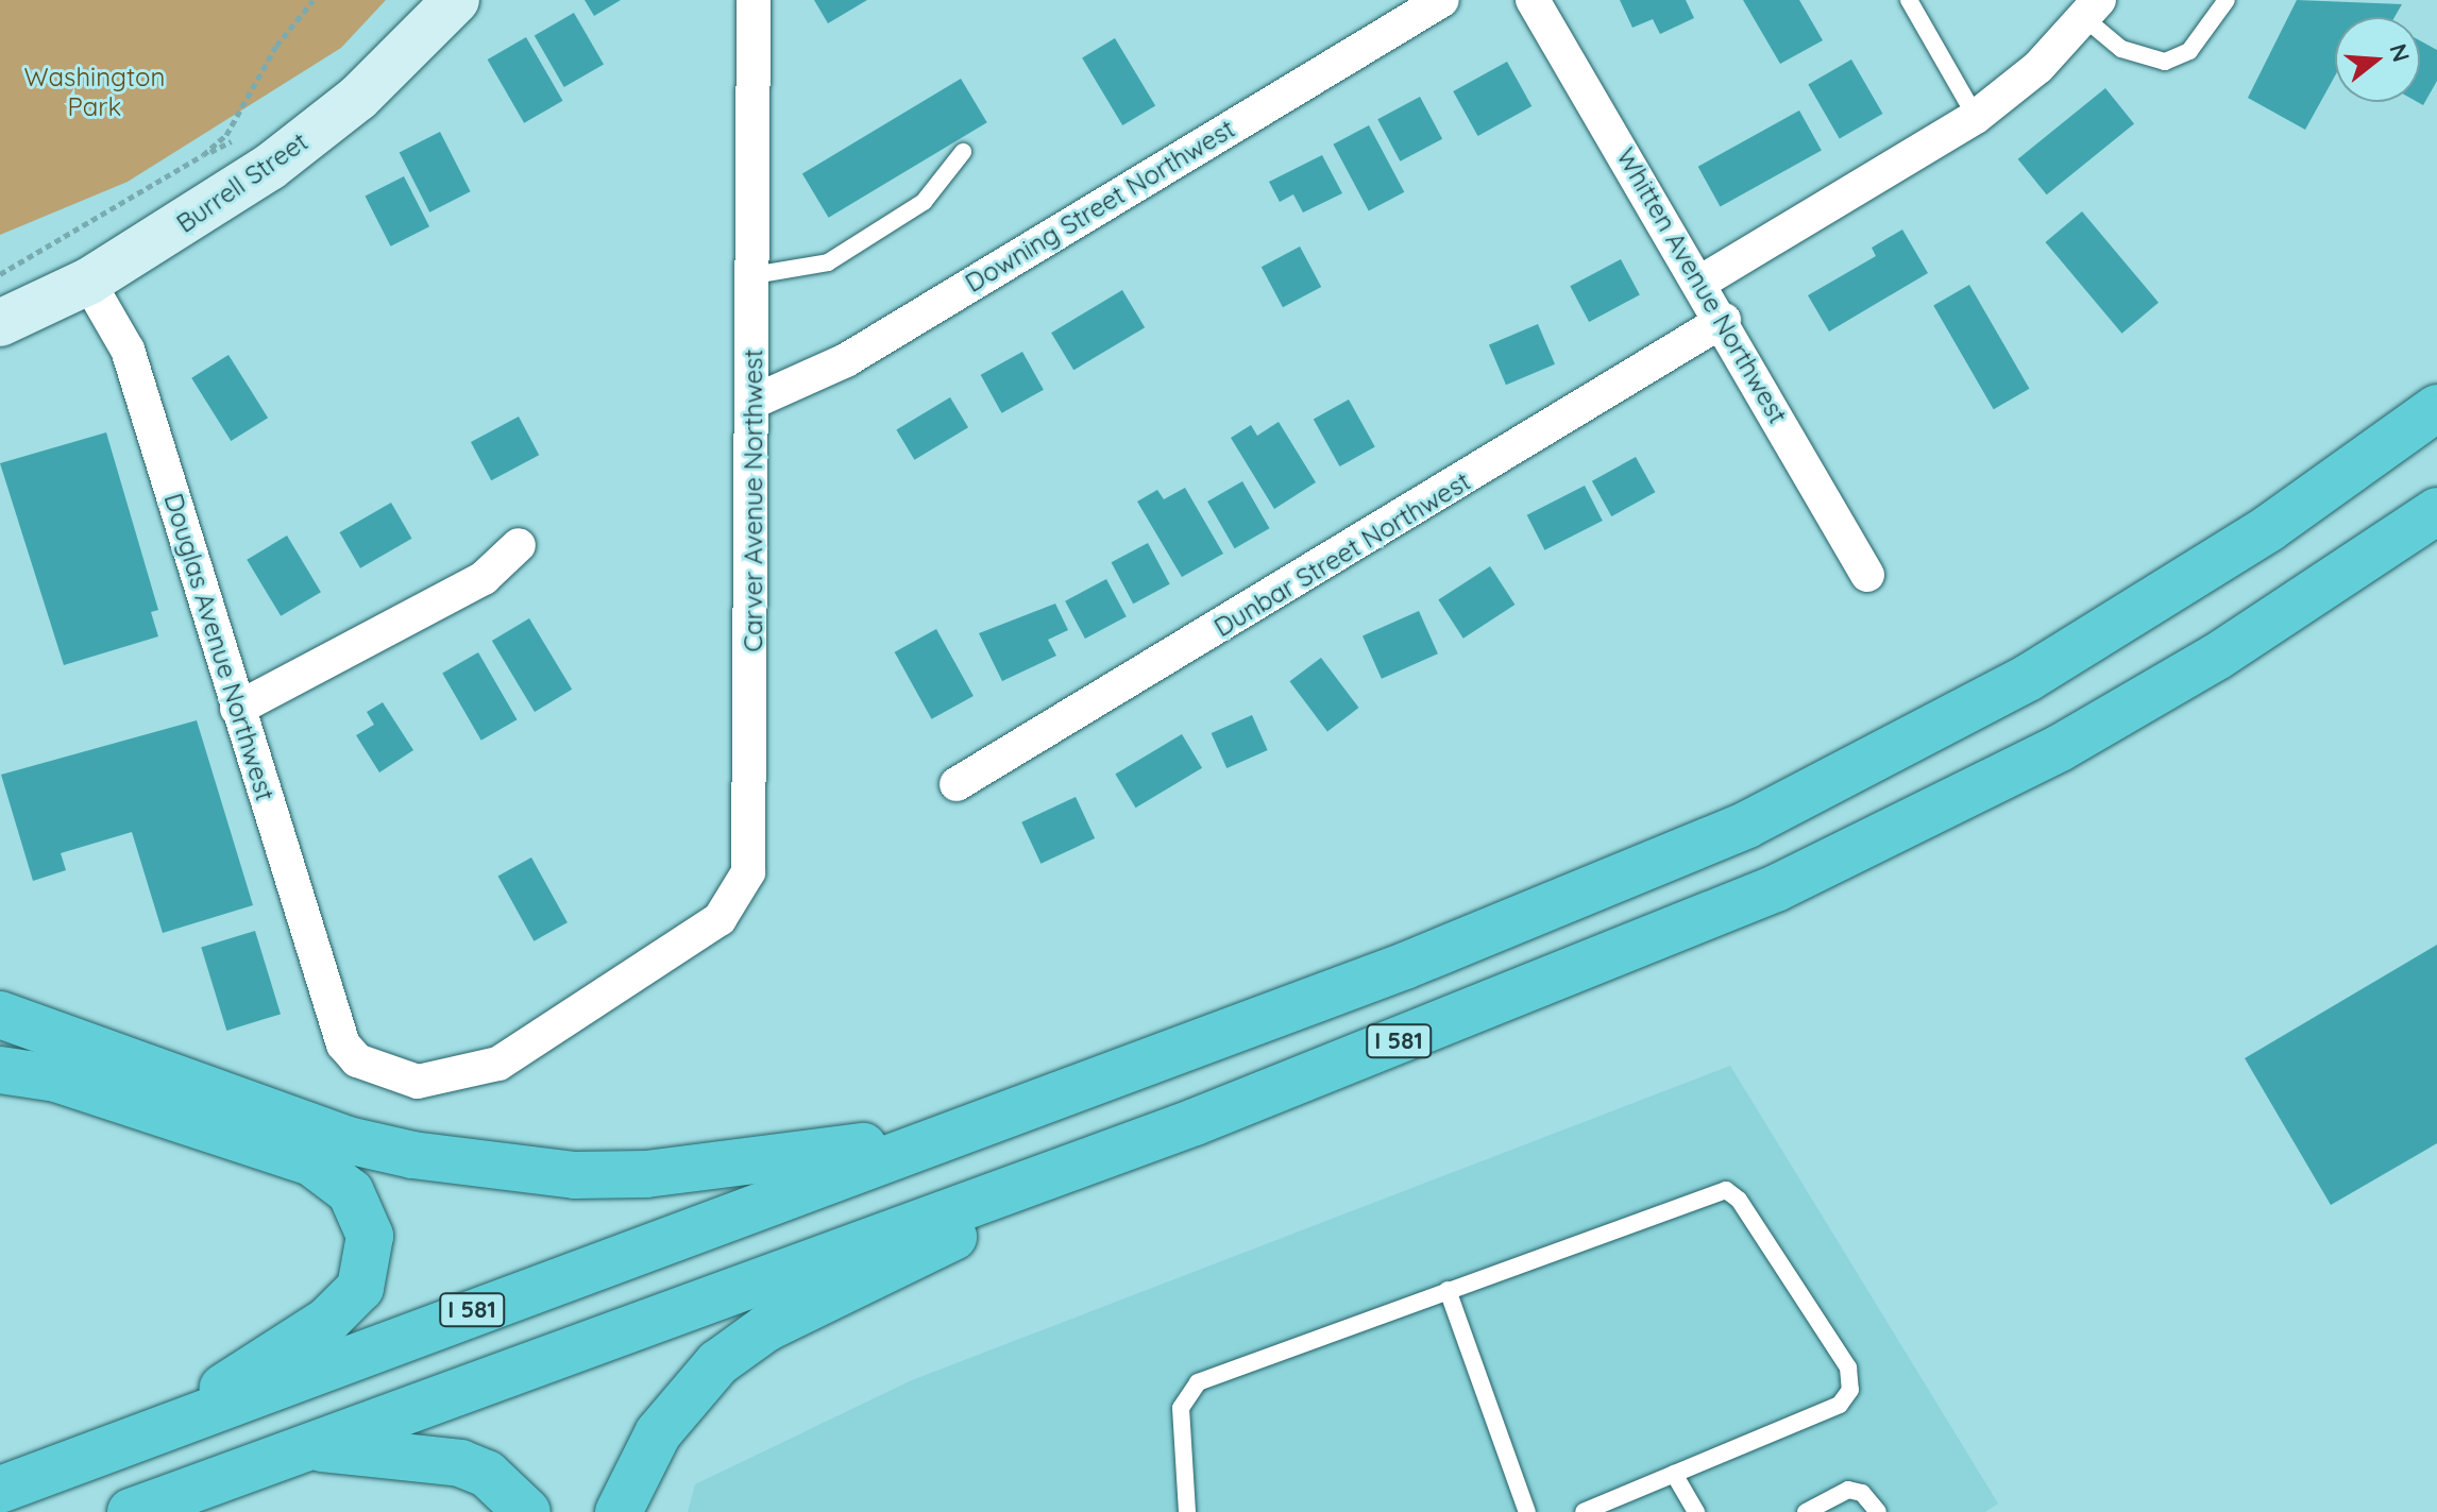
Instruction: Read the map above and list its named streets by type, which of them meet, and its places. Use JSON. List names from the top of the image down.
{
  "streets": {
    "highway": ["I 581"],
    "street": [
      "Burrell Street",
      "Downing Street Northwest",
      "Whitten Avenue Northwest",
      "Carver Avenue Northwest",
      "Dunbar Street Northwest",
      "Douglas Avenue Northwest"
    ]
  },
  "crossings": [
    ["Burrell Street", "Douglas Avenue Northwest"],
    ["Downing Street Northwest", "Carver Avenue Northwest"],
    ["Whitten Avenue Northwest", "Dunbar Street Northwest"],
    ["Carver Avenue Northwest", "Douglas Avenue Northwest"]
  ],
  "parks": ["Washington Park"],
  "north": "right"
}
